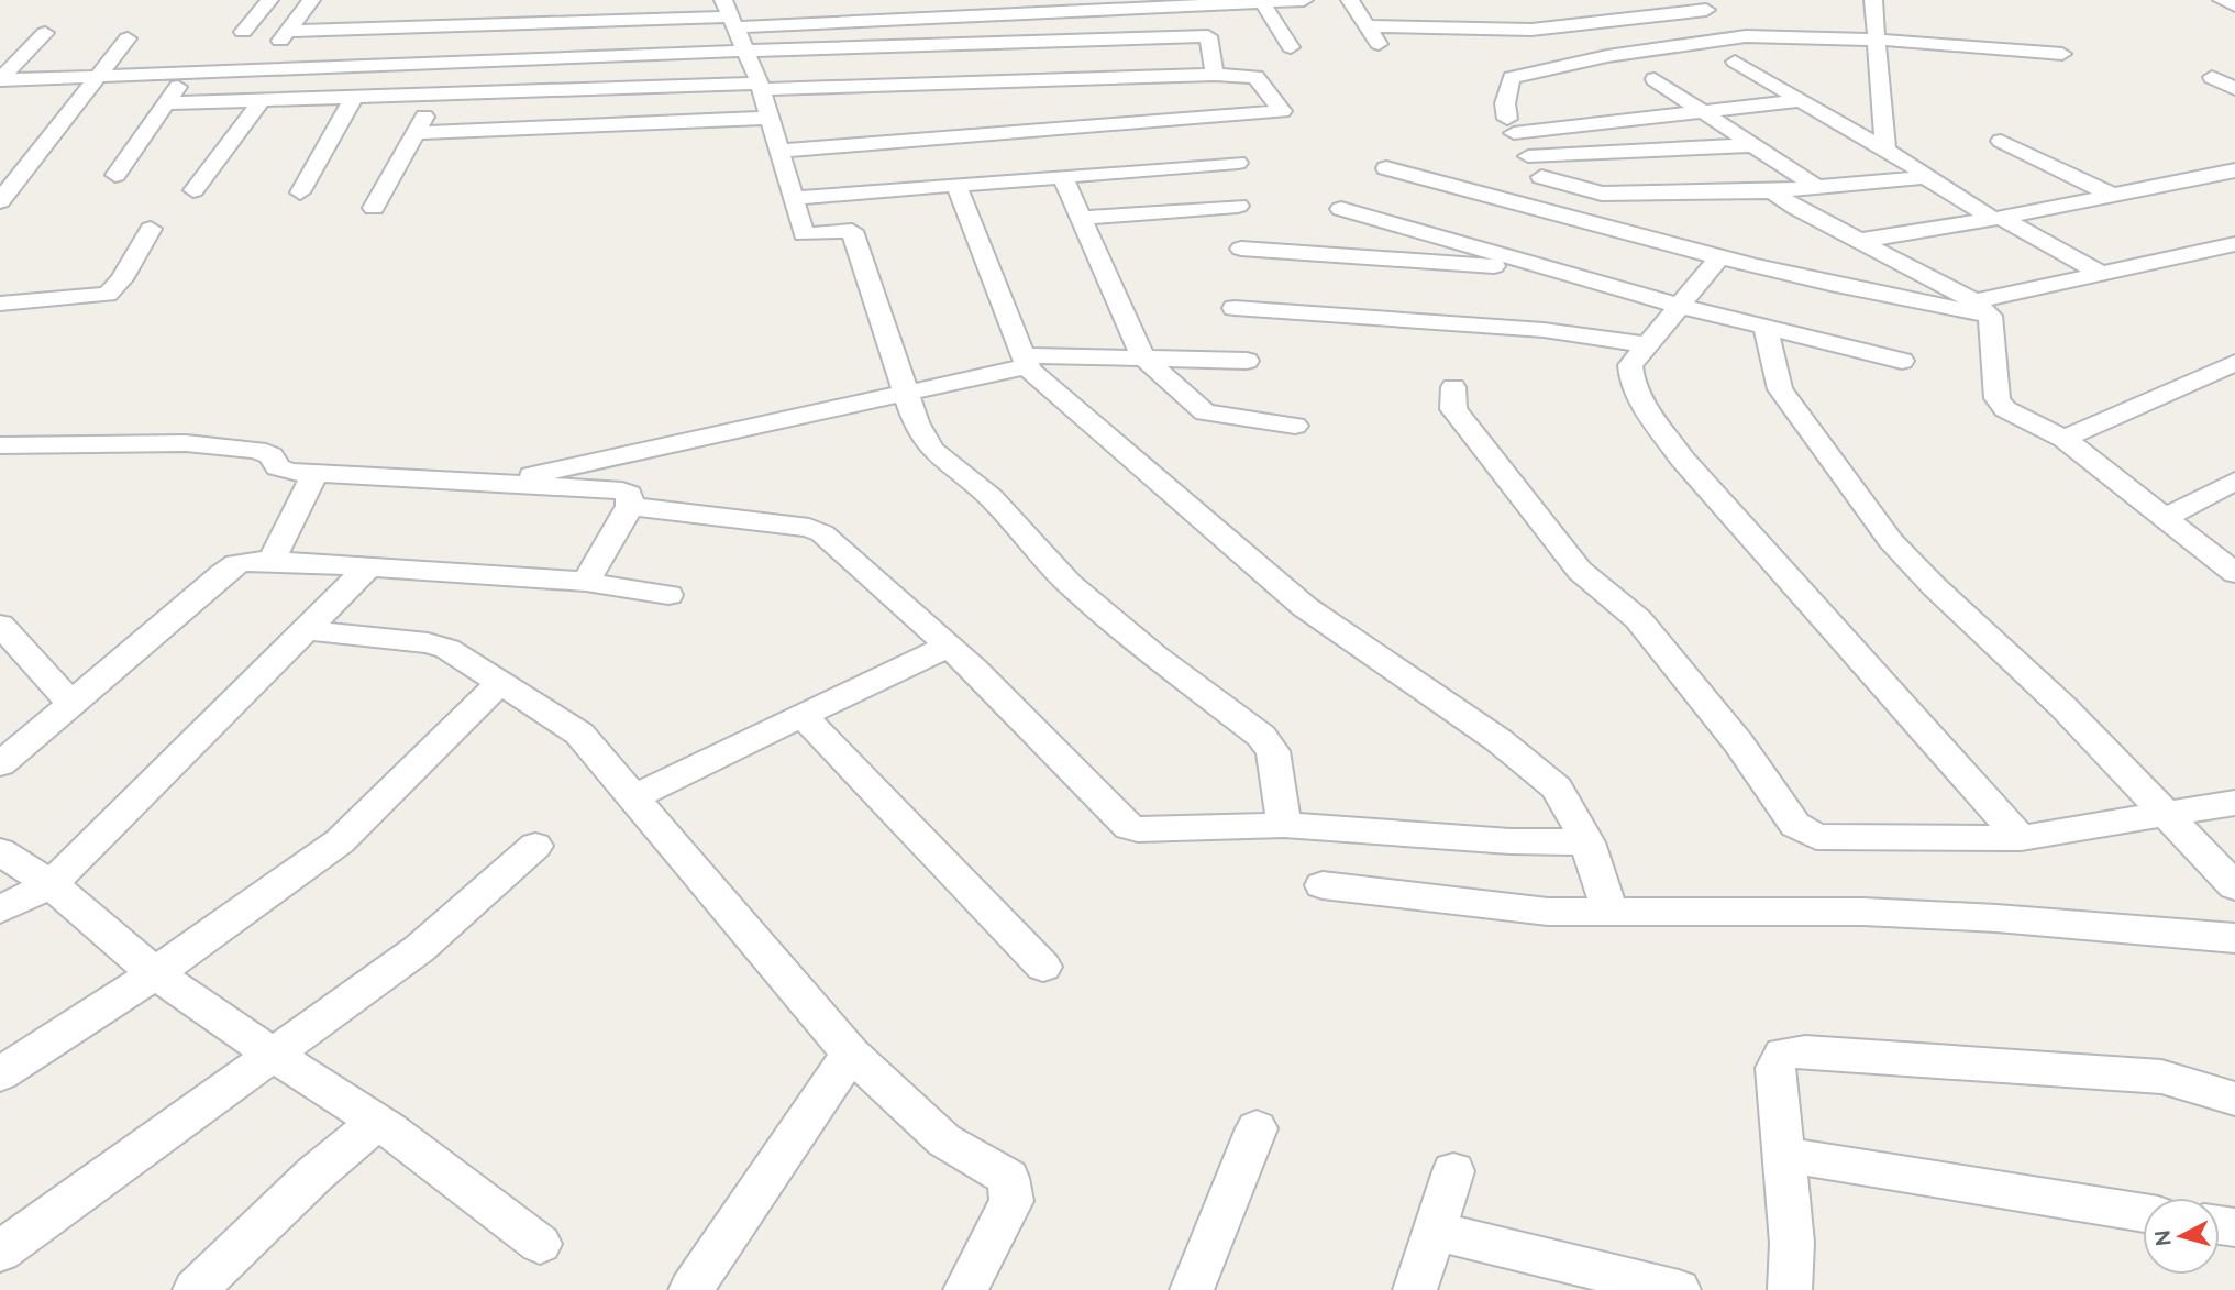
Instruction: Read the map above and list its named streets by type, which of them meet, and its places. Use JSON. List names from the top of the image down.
{
  "north": "left"
}
